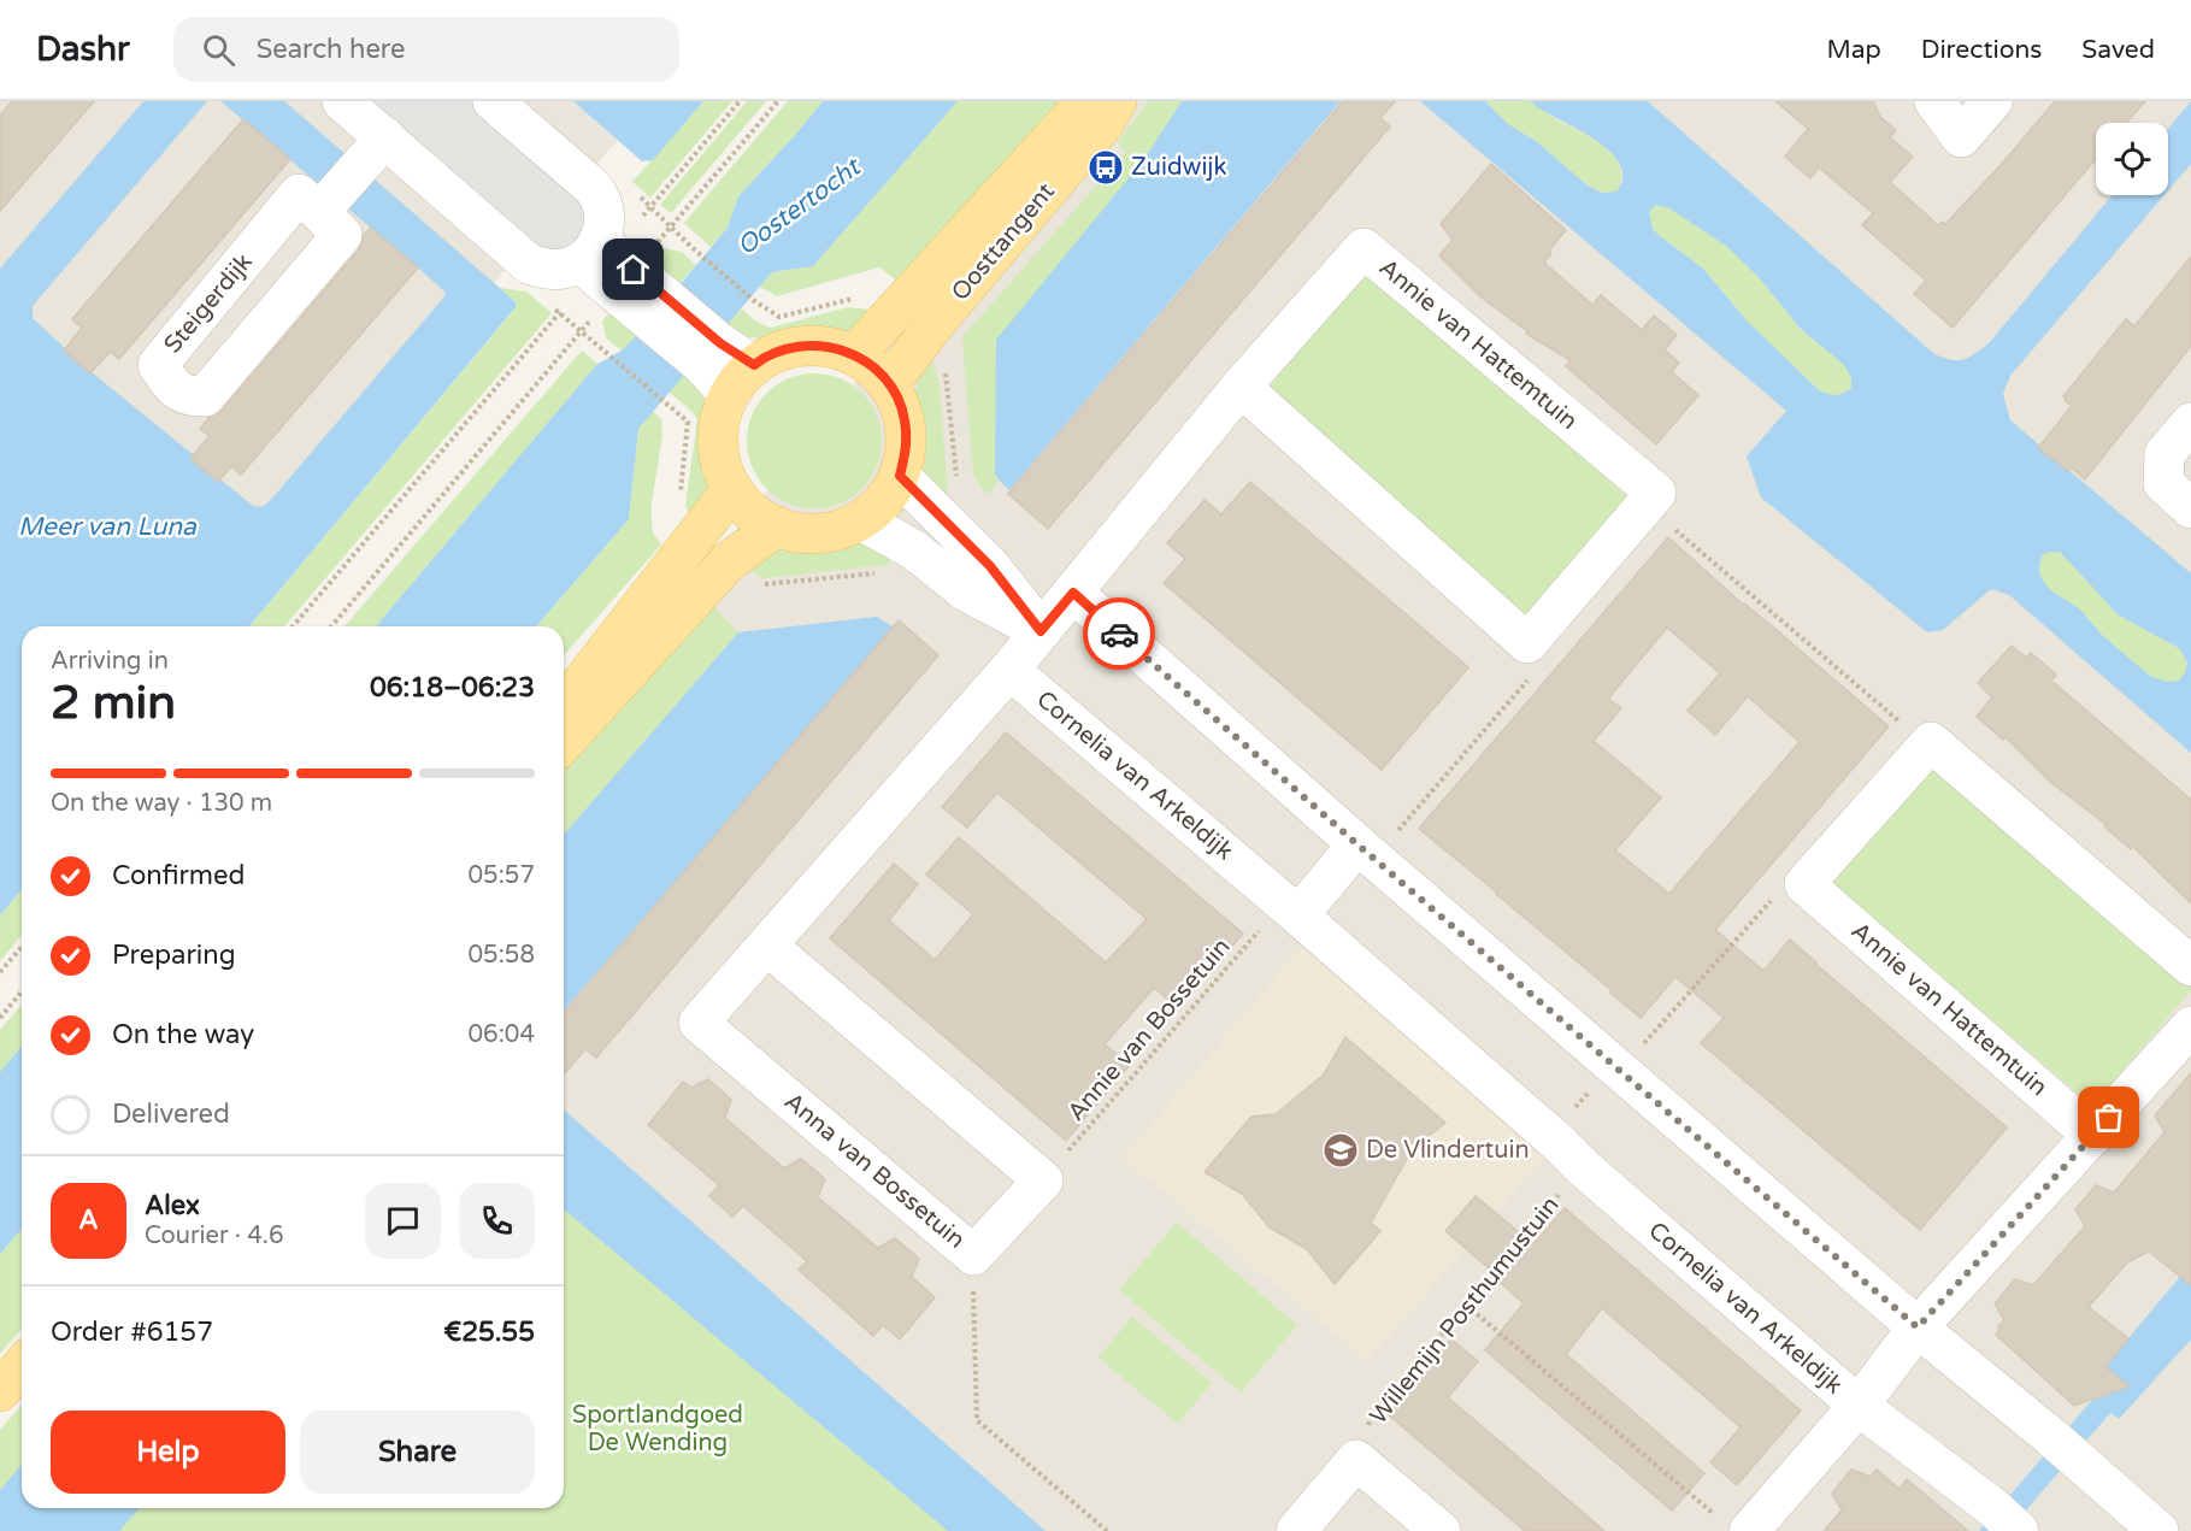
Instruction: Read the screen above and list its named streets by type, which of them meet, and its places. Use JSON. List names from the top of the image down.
{
  "streets": {
    "main road": ["Oosttangent"],
    "street": [
      "Steigerdijk",
      "Annie van Hattemtuin",
      "Cornelia van Arkeldijk",
      "Anna van Bossetuin"
    ],
    "path": ["Annie van Bossetuin", "Willemijn Posthumustuin"]
  },
  "crossings": [
    ["Cornelia van Arkeldijk", "Annie van Bossetuin"],
    ["Cornelia van Arkeldijk", "Anna van Bossetuin"],
    ["Cornelia van Arkeldijk", "Willemijn Posthumustuin"],
    ["Annie van Bossetuin", "Anna van Bossetuin"]
  ],
  "water": ["Oostertocht", "Meer van Luna"],
  "parks": ["Sportlandgoed De Wending"],
  "places": {
    "bus stop": ["Zuidwijk"],
    "school or university": ["De Vlindertuin"]
  },
  "page": {
    "header": "Dashr",
    "search": "Search here",
    "nav": ["Map", "Directions", "Saved"],
    "heading": ["2 min", "Arriving in", "06:18–06:23"],
    "panel": [
      "Alex",
      "Courier · 4.6",
      "Order #6157",
      "€25.55"
    ],
    "bar": "On the way · 130 m",
    "list": [
      ["Confirmed", "05:57"],
      ["Preparing", "05:58"],
      ["On the way", "06:04"],
      "Delivered"
    ],
    "round": "A",
    "buttons": ["Help", "Share"]
  }
}
